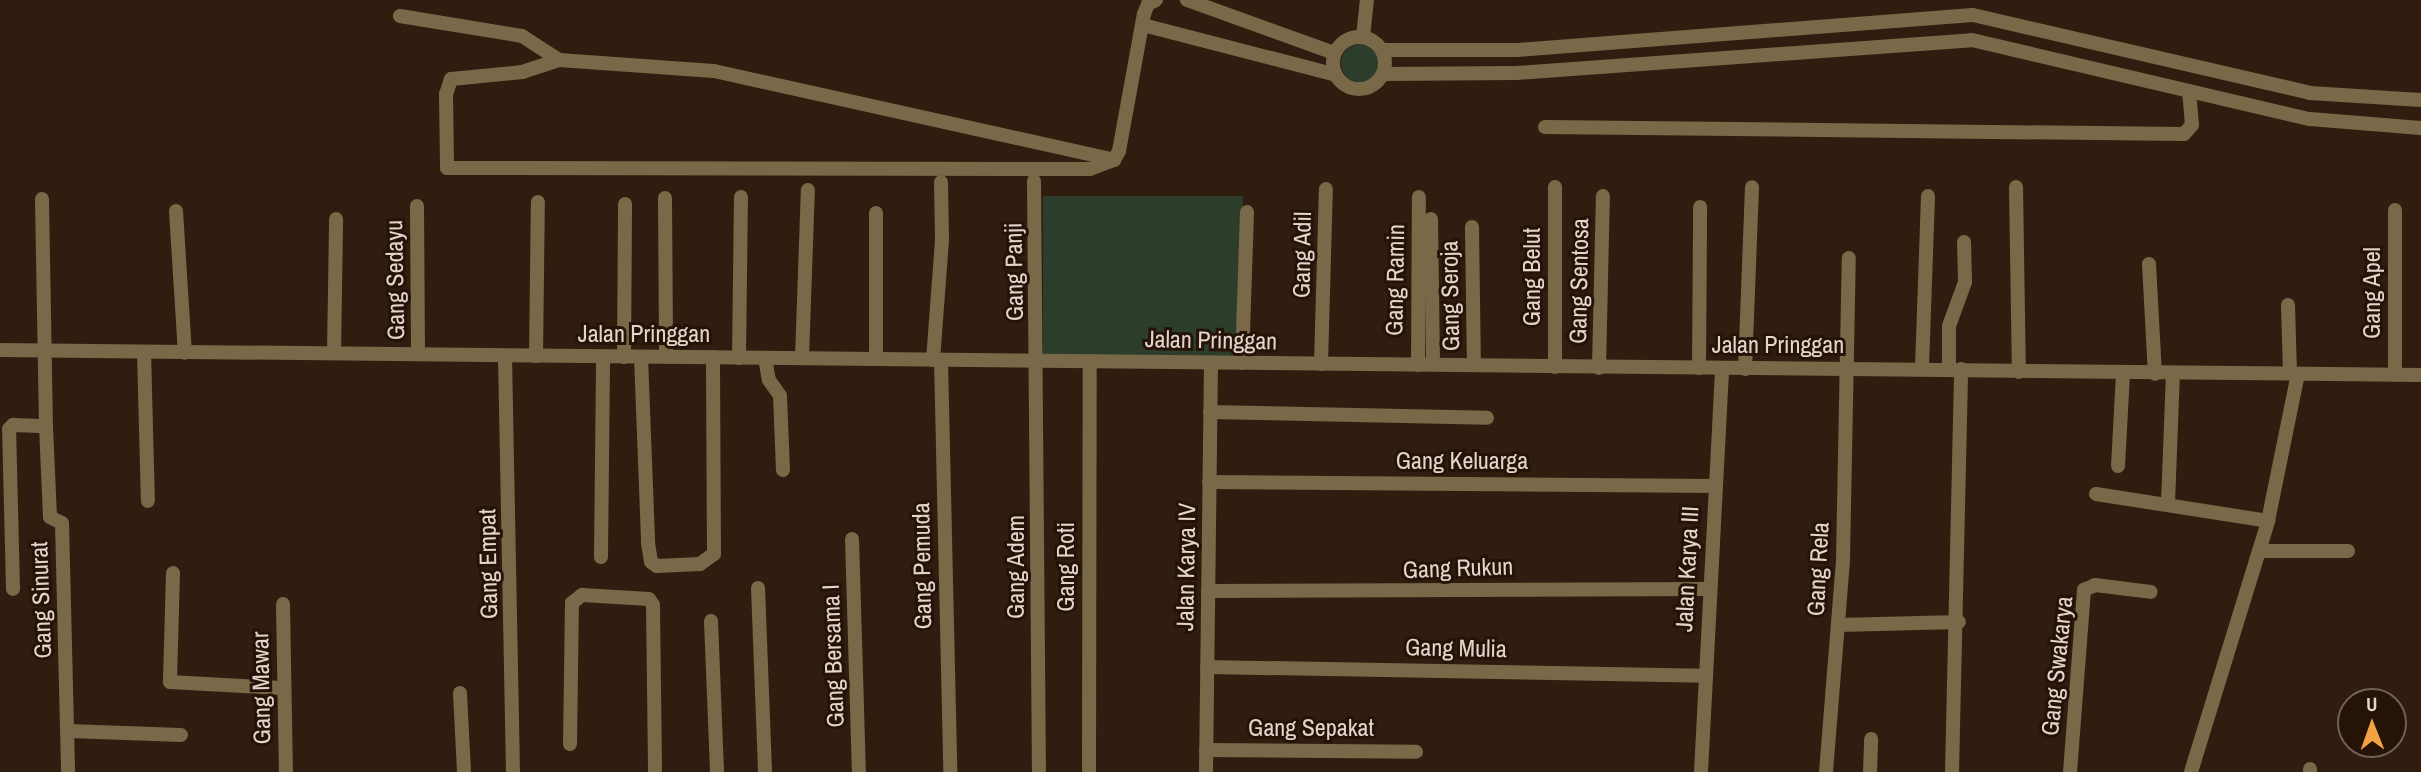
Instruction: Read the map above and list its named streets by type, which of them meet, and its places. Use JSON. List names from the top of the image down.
{
  "streets": {
    "street": [
      "Gang Adil",
      "Gang Panji",
      "Gang Belut",
      "Gang Sedayu",
      "Gang Ramin",
      "Gang Sentosa",
      "Gang Apel",
      "Gang Seroja",
      "Jalan Pringgan",
      "Gang Keluarga",
      "Gang Empat",
      "Gang Pemuda",
      "Gang Adem",
      "Gang Roti",
      "Jalan Karya IV",
      "Gang Rukun",
      "Jalan Karya III",
      "Gang Rela",
      "Gang Sinurat",
      "Gang Mulia",
      "Gang Bersama I",
      "Gang Swakarya",
      "Gang Mawar",
      "Gang Sepakat"
    ]
  },
  "crossings": [
    ["Gang Adil", "Jalan Pringgan"],
    ["Gang Panji", "Jalan Pringgan"],
    ["Gang Panji", "Gang Adem"],
    ["Gang Belut", "Jalan Pringgan"],
    ["Gang Sedayu", "Jalan Pringgan"],
    ["Gang Ramin", "Jalan Pringgan"],
    ["Gang Sentosa", "Jalan Pringgan"],
    ["Gang Apel", "Jalan Pringgan"],
    ["Gang Seroja", "Jalan Pringgan"],
    ["Jalan Pringgan", "Gang Empat"],
    ["Jalan Pringgan", "Gang Pemuda"],
    ["Jalan Pringgan", "Gang Adem"],
    ["Jalan Pringgan", "Gang Roti"],
    ["Jalan Pringgan", "Jalan Karya IV"],
    ["Jalan Pringgan", "Jalan Karya III"],
    ["Jalan Pringgan", "Gang Rela"],
    ["Jalan Pringgan", "Gang Sinurat"],
    ["Gang Keluarga", "Jalan Karya IV"],
    ["Gang Keluarga", "Jalan Karya III"],
    ["Jalan Karya IV", "Gang Rukun"],
    ["Jalan Karya IV", "Gang Mulia"],
    ["Jalan Karya IV", "Gang Sepakat"],
    ["Gang Rukun", "Jalan Karya III"],
    ["Jalan Karya III", "Gang Mulia"]
  ],
  "north": "top"
}
